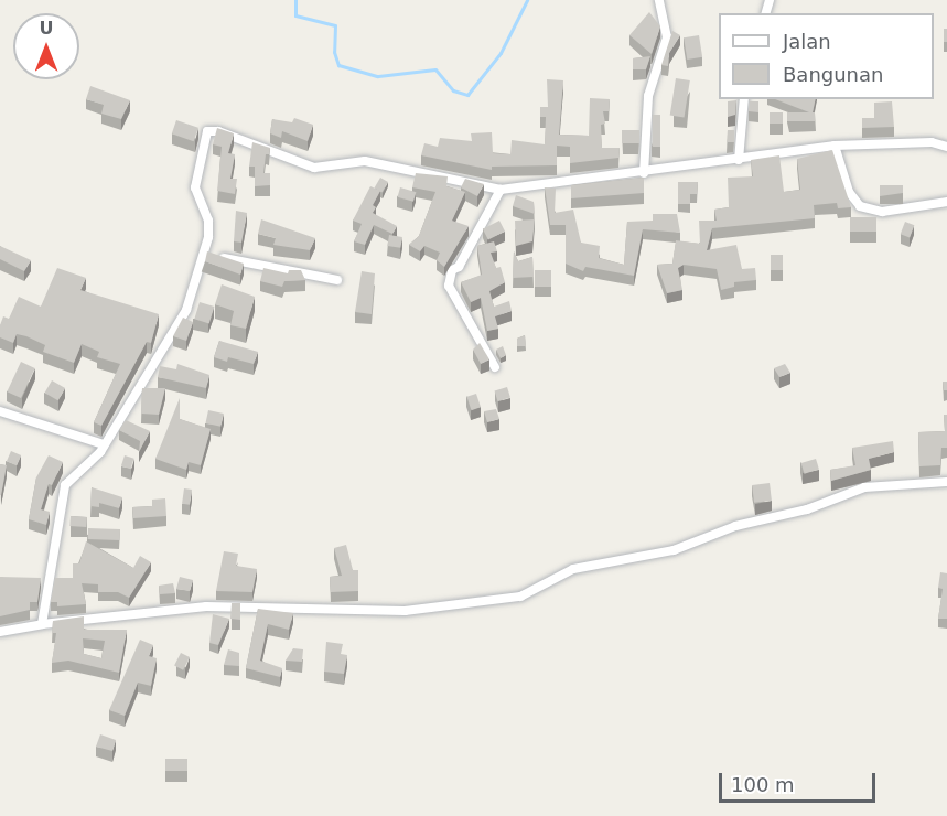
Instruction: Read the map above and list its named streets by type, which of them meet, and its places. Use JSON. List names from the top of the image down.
{
  "legend": ["Jalan", "Bangunan"],
  "scale_bar": "100 m",
  "north": "top"
}
